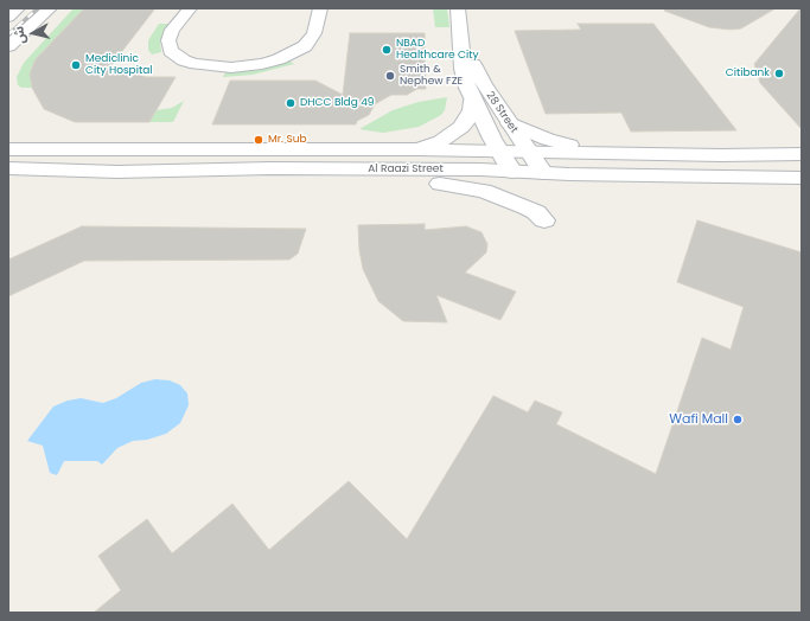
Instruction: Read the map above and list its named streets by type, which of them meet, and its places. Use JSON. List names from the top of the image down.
{
  "streets": {
    "street": ["28 Street", "Al Raazi Street"]
  },
  "crossings": [
    ["28 Street", "Al Raazi Street"]
  ],
  "places": [
    "NBAD Healthcare City",
    "Mediclinic City Hospital",
    "Citibank",
    "Smith & Nephew FZE",
    "DHCC Bldg 49",
    "Mr. Sub",
    "Wafi Mall"
  ],
  "north": "left"
}
